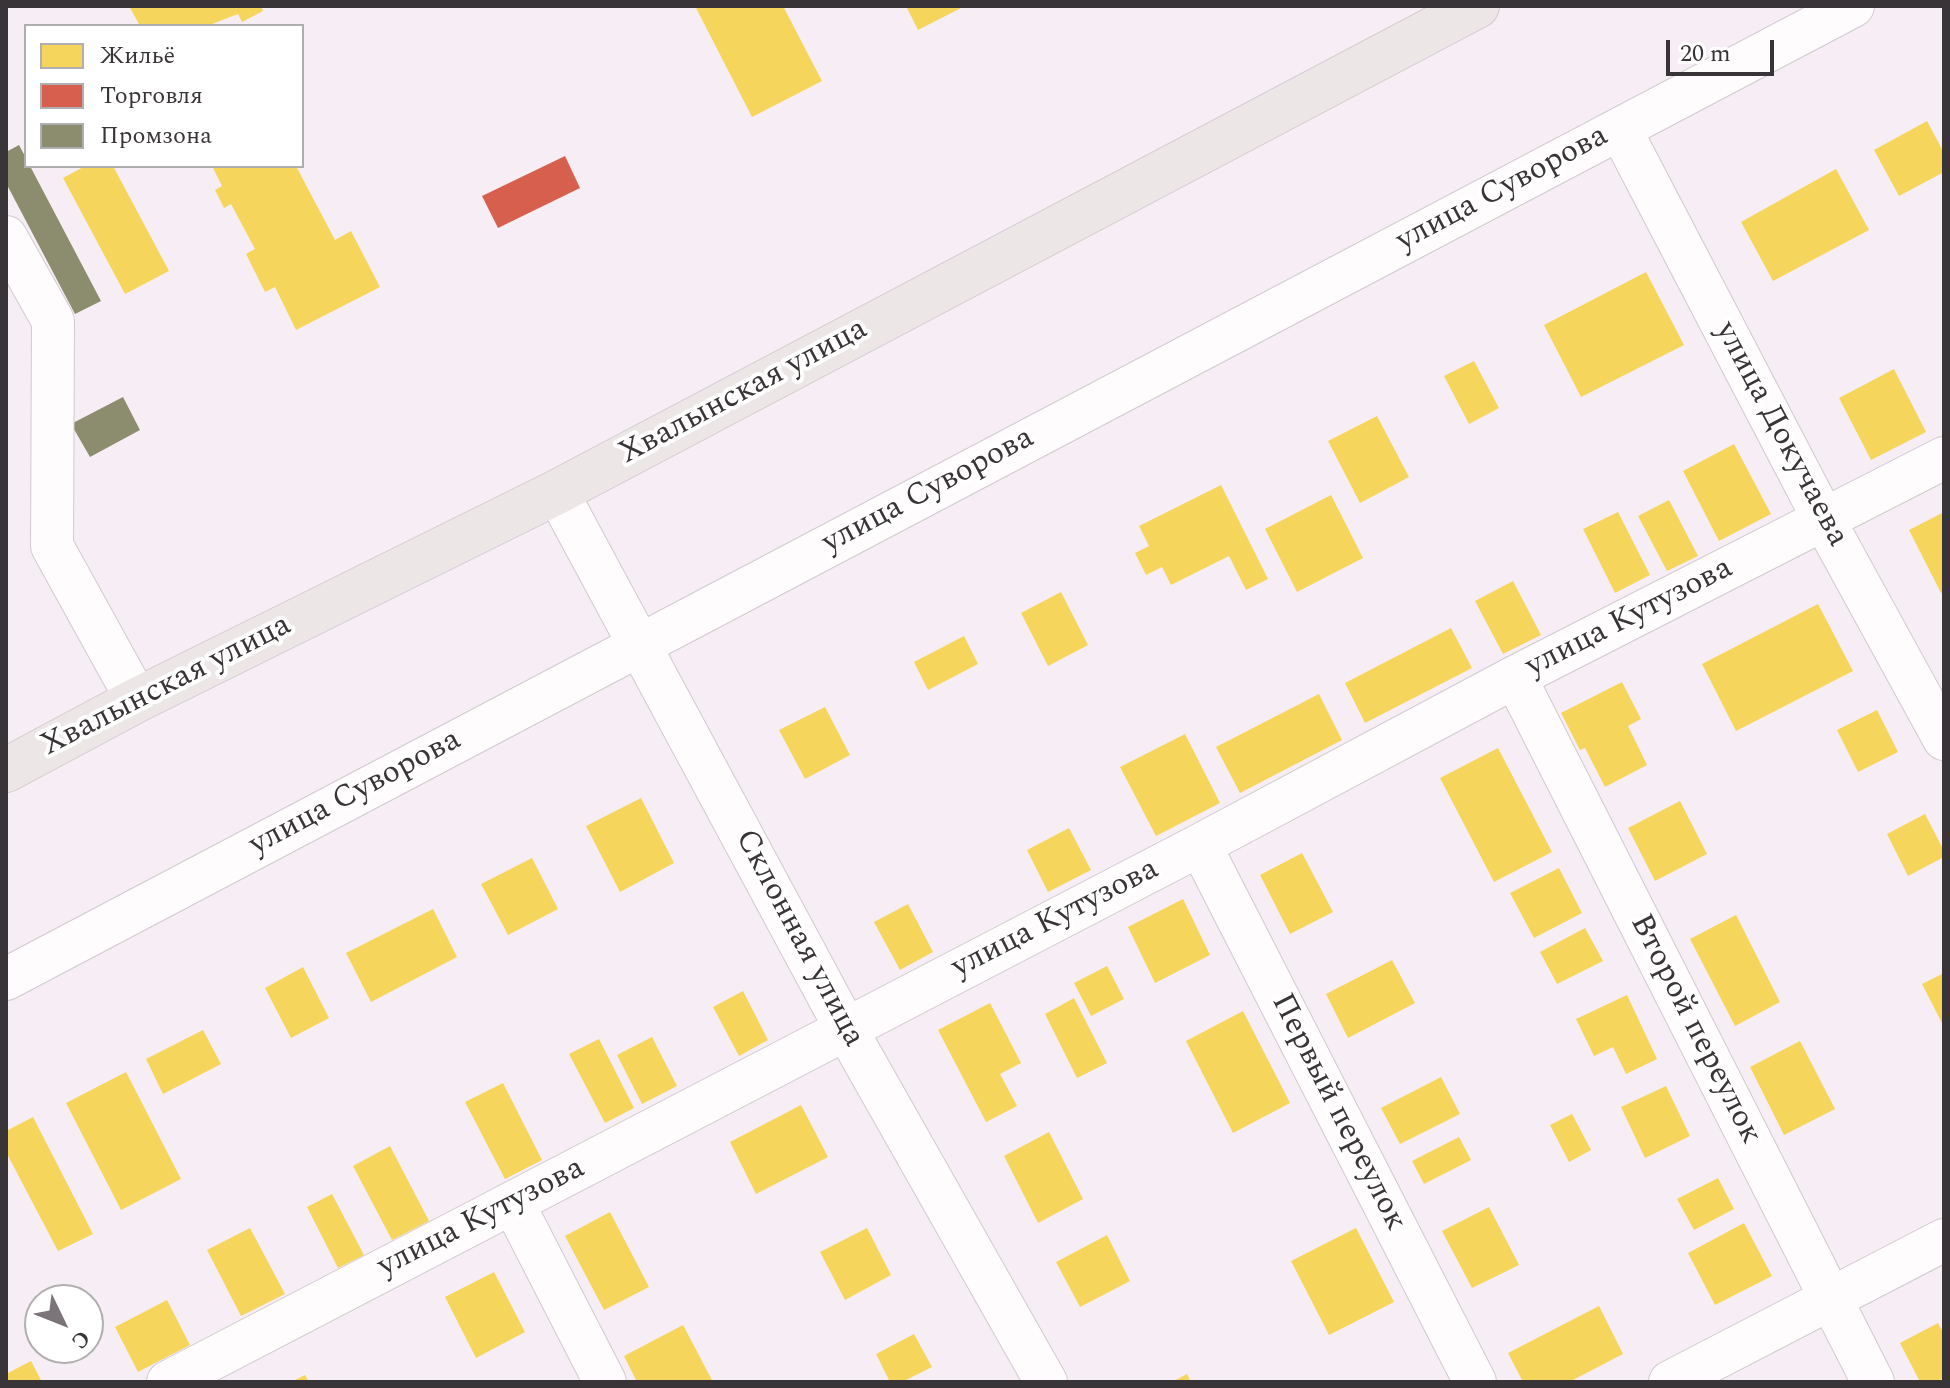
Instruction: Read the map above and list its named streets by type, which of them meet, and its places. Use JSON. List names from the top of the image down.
{
  "streets": {
    "main road": ["Хвалынская улица"],
    "street": [
      "улица Суворова",
      "улица Докучаева",
      "улица Кутузова",
      "Склонная улица",
      "Второй переулок",
      "Первый переулок"
    ]
  },
  "crossings": [
    ["улица Суворова", "улица Докучаева"],
    ["улица Суворова", "Склонная улица"],
    ["Хвалынская улица", "Склонная улица"],
    ["улица Докучаева", "улица Кутузова"],
    ["улица Кутузова", "Склонная улица"],
    ["улица Кутузова", "Второй переулок"],
    ["улица Кутузова", "Первый переулок"]
  ],
  "legend": ["Жильё", "Торговля", "Промзона"],
  "scale_bar": "20 m",
  "north": "bottom right"
}
